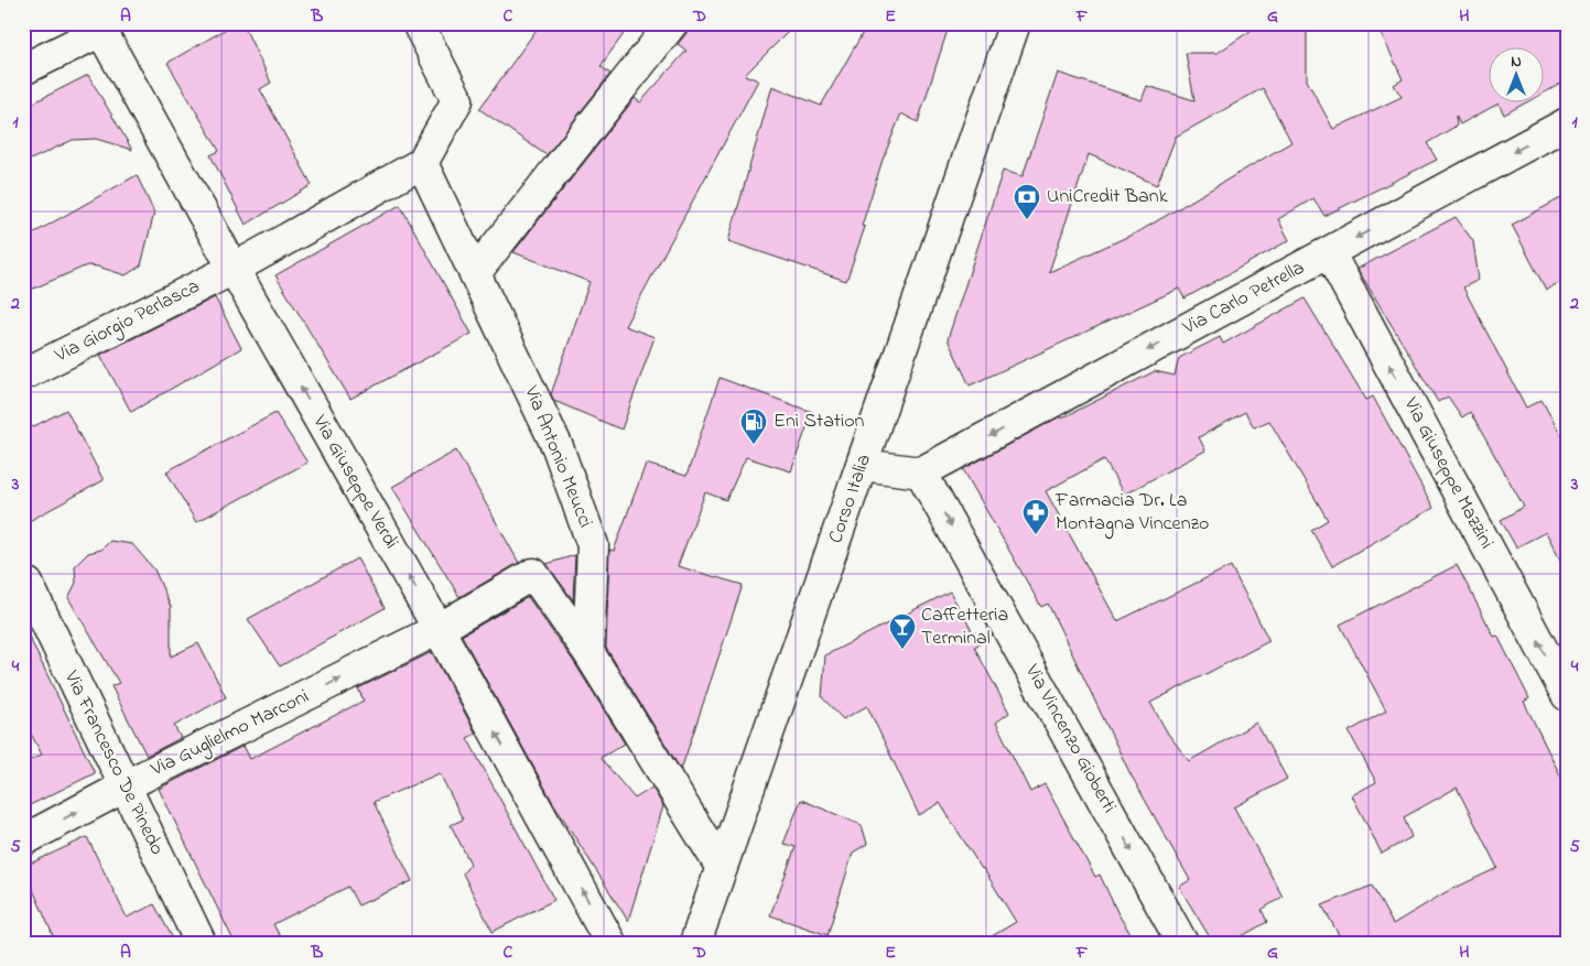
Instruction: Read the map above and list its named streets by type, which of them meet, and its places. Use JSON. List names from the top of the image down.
{
  "streets": {
    "street": [
      "Via Carlo Petrella",
      "Via Giorgio Perlasca",
      "Via Antonio Meucci",
      "Via Giuseppe Mazzini",
      "Via Giuseppe Verdi",
      "Corso Italia",
      "Via Guglielmo Marconi",
      "Via Vincenzo Gioberti",
      "Via Francesco De Pinedo"
    ]
  },
  "crossings": [
    ["Via Carlo Petrella", "Via Giuseppe Mazzini"],
    ["Via Carlo Petrella", "Via Vincenzo Gioberti"],
    ["Via Giorgio Perlasca", "Via Giuseppe Verdi"],
    ["Via Giuseppe Verdi", "Via Guglielmo Marconi"],
    ["Via Guglielmo Marconi", "Via Francesco De Pinedo"]
  ],
  "one_way": [
    "Via Carlo Petrella",
    "Via Giuseppe Mazzini",
    "Via Guglielmo Marconi",
    "Via Vincenzo Gioberti"
  ],
  "places": {
    "bank": ["UniCredit Bank"],
    "fuel station": ["Eni Station"],
    "pharmacy": ["Farmacia Dr. La Montagna Vincenzo"],
    "bar": ["Caffetteria Terminal"]
  },
  "north": "top",
  "grid": {
    "columns": [
      "A",
      "B",
      "C",
      "D",
      "E",
      "F",
      "G",
      "H"
    ],
    "rows": [
      "1",
      "2",
      "3",
      "4",
      "5"
    ]
  }
}
